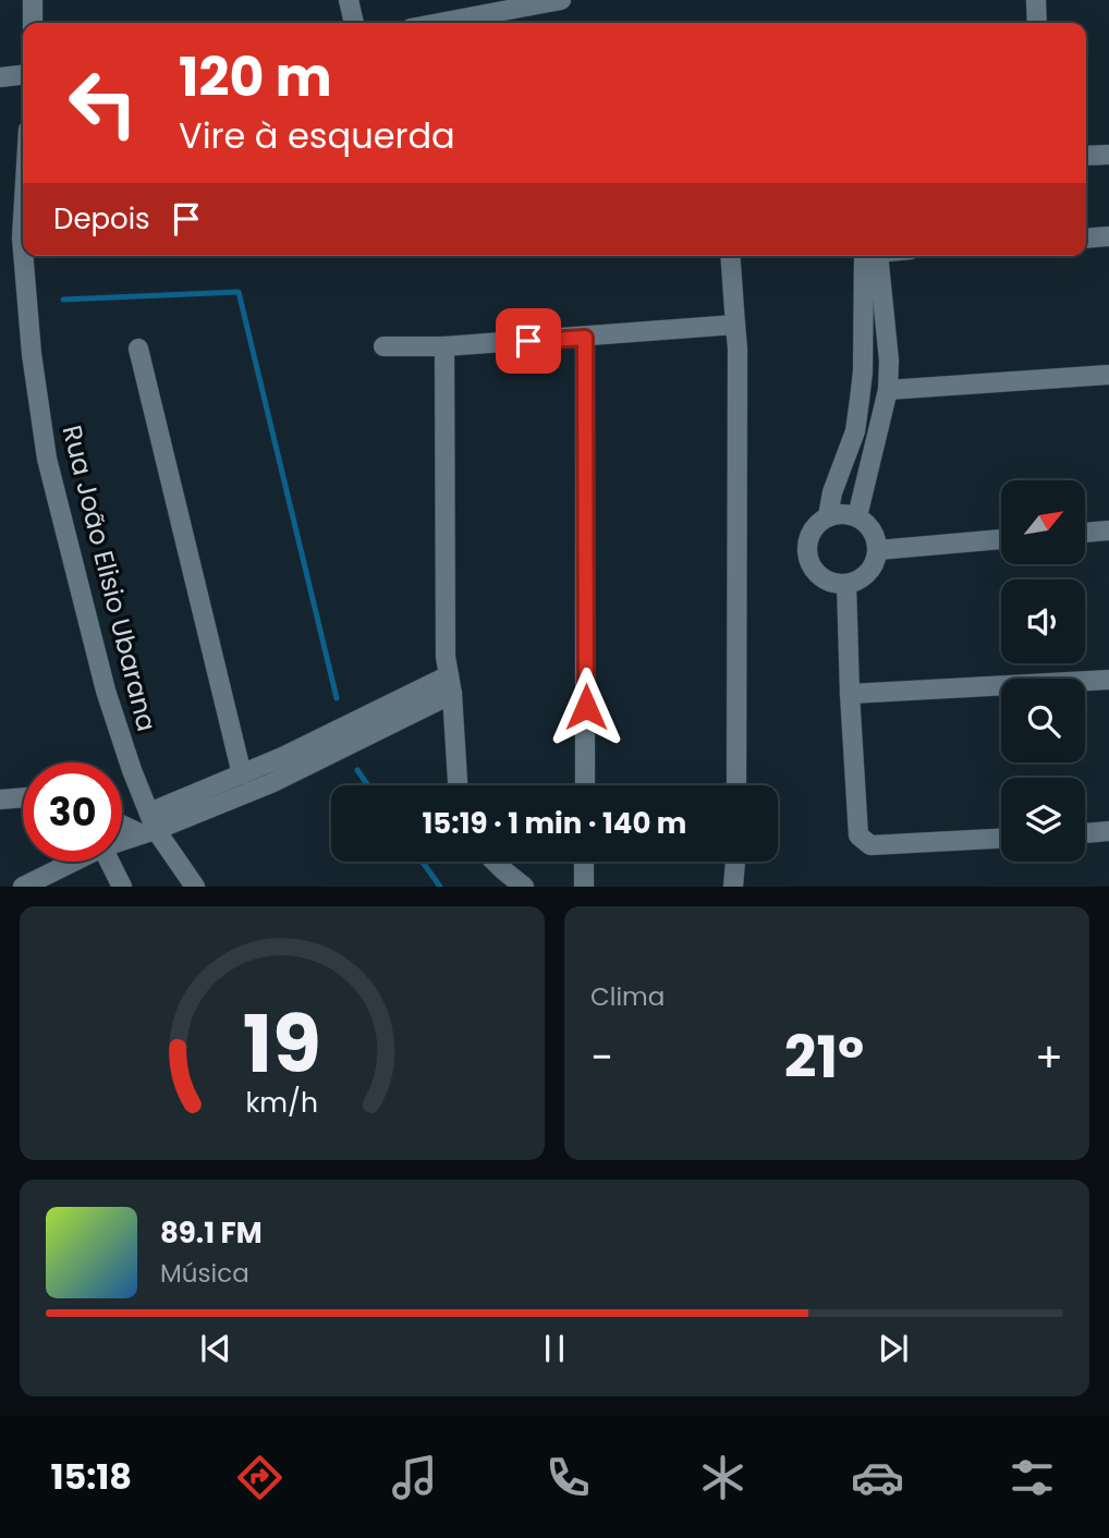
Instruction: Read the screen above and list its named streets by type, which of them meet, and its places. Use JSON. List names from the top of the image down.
{
  "streets": {
    "street": ["Rua João Elisio Ubarana"]
  },
  "north": "top right",
  "page": {
    "turn": ["120 m", "Vire à esquerda"],
    "then": "Depois",
    "limit": "30",
    "trip": "15:19 · 1 min · 140 m",
    "tile": "Clima",
    "heat": ["−", "21°", "+"],
    "song": ["89.1 FM", "Música"],
    "tabs": "15:18",
    "gauge": ["19", "km/h"]
  }
}
